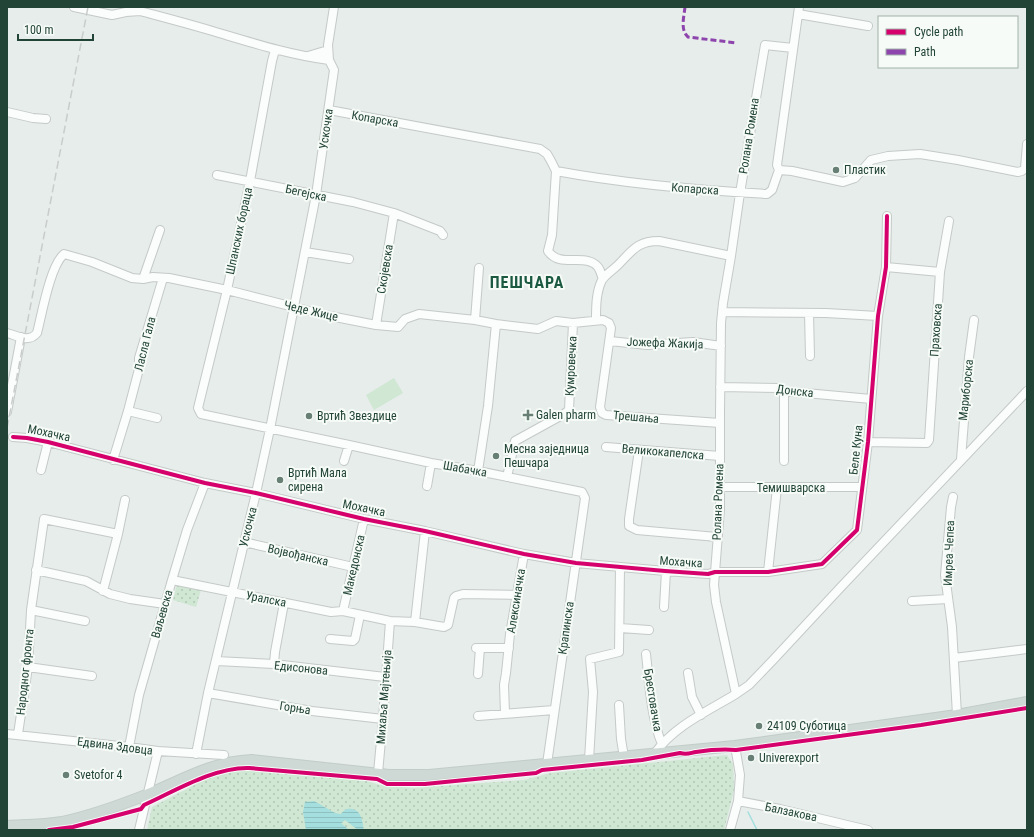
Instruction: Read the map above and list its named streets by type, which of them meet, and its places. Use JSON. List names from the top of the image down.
{
  "streets": {
    "street": [
      "Копарска",
      "Ускочка",
      "Ролана Ромена",
      "Бегејска",
      "Шпанских бораца",
      "Скојевска",
      "Чеде Жице",
      "Праховска",
      "Јожефа Жакија",
      "Ласла Гала",
      "Кумровечка",
      "Мариборска",
      "Донска",
      "Трешања",
      "Мохачка",
      "Беле Куна",
      "Великокапелска",
      "Шабачка",
      "Темишварска",
      "Имреа Чепеа",
      "Војвођанска",
      "Македонска",
      "Уралска",
      "Алексиначка",
      "Ваљевска",
      "Крапинска",
      "Едисонова",
      "Народног фронта",
      "Михаља Мајтењија",
      "Брестовачка",
      "Горња",
      "Едвина Здовца",
      "Балзакова"
    ]
  },
  "crossings": [
    ["Копарска", "Ускочка"],
    ["Копарска", "Ролана Ромена"],
    ["Ускочка", "Бегејска"],
    ["Ускочка", "Чеде Жице"],
    ["Ускочка", "Мохачка"],
    ["Ускочка", "Шабачка"],
    ["Ускочка", "Војвођанска"],
    ["Ускочка", "Уралска"],
    ["Ускочка", "Едисонова"],
    ["Ускочка", "Горња"],
    ["Ускочка", "Едвина Здовца"],
    ["Ролана Ромена", "Јожефа Жакија"],
    ["Ролана Ромена", "Донска"],
    ["Ролана Ромена", "Трешања"],
    ["Ролана Ромена", "Мохачка"],
    ["Ролана Ромена", "Беле Куна"],
    ["Ролана Ромена", "Великокапелска"],
    ["Ролана Ромена", "Темишварска"],
    ["Бегејска", "Шпанских бораца"],
    ["Бегејска", "Скојевска"],
    ["Шпанских бораца", "Чеде Жице"],
    ["Шпанских бораца", "Шабачка"],
    ["Скојевска", "Чеде Жице"],
    ["Чеде Жице", "Ласла Гала"],
    ["Чеде Жице", "Кумровечка"],
    ["Праховска", "Беле Куна"],
    ["Јожефа Жакија", "Трешања"],
    ["Ласла Гала", "Мохачка"],
    ["Кумровечка", "Шабачка"],
    ["Донска", "Беле Куна"],
    ["Мохачка", "Беле Куна"],
    ["Мохачка", "Македонска"],
    ["Мохачка", "Алексиначка"],
    ["Мохачка", "Ваљевска"],
    ["Мохачка", "Крапинска"],
    ["Беле Куна", "Темишварска"],
    ["Шабачка", "Крапинска"],
    ["Војвођанска", "Македонска"],
    ["Македонска", "Уралска"],
    ["Уралска", "Алексиначка"],
    ["Уралска", "Ваљевска"],
    ["Уралска", "Михаља Мајтењија"],
    ["Ваљевска", "Едвина Здовца"],
    ["Едисонова", "Михаља Мајтењија"],
    ["Народног фронта", "Едвина Здовца"],
    ["Михаља Мајтењија", "Горња"]
  ],
  "districts": ["ПЕШЧАРА"],
  "places": {
    "other": [
      "Пластик",
      "Вртић Звездице",
      "Месна заједница Пешчара",
      "Вртић Мала сирена",
      "24109 Суботица",
      "Univerexport",
      "Svetofor 4"
    ],
    "health": ["Galen pharm"]
  },
  "legend": ["Cycle path", "Path"],
  "scale_bar": "100 m"
}
